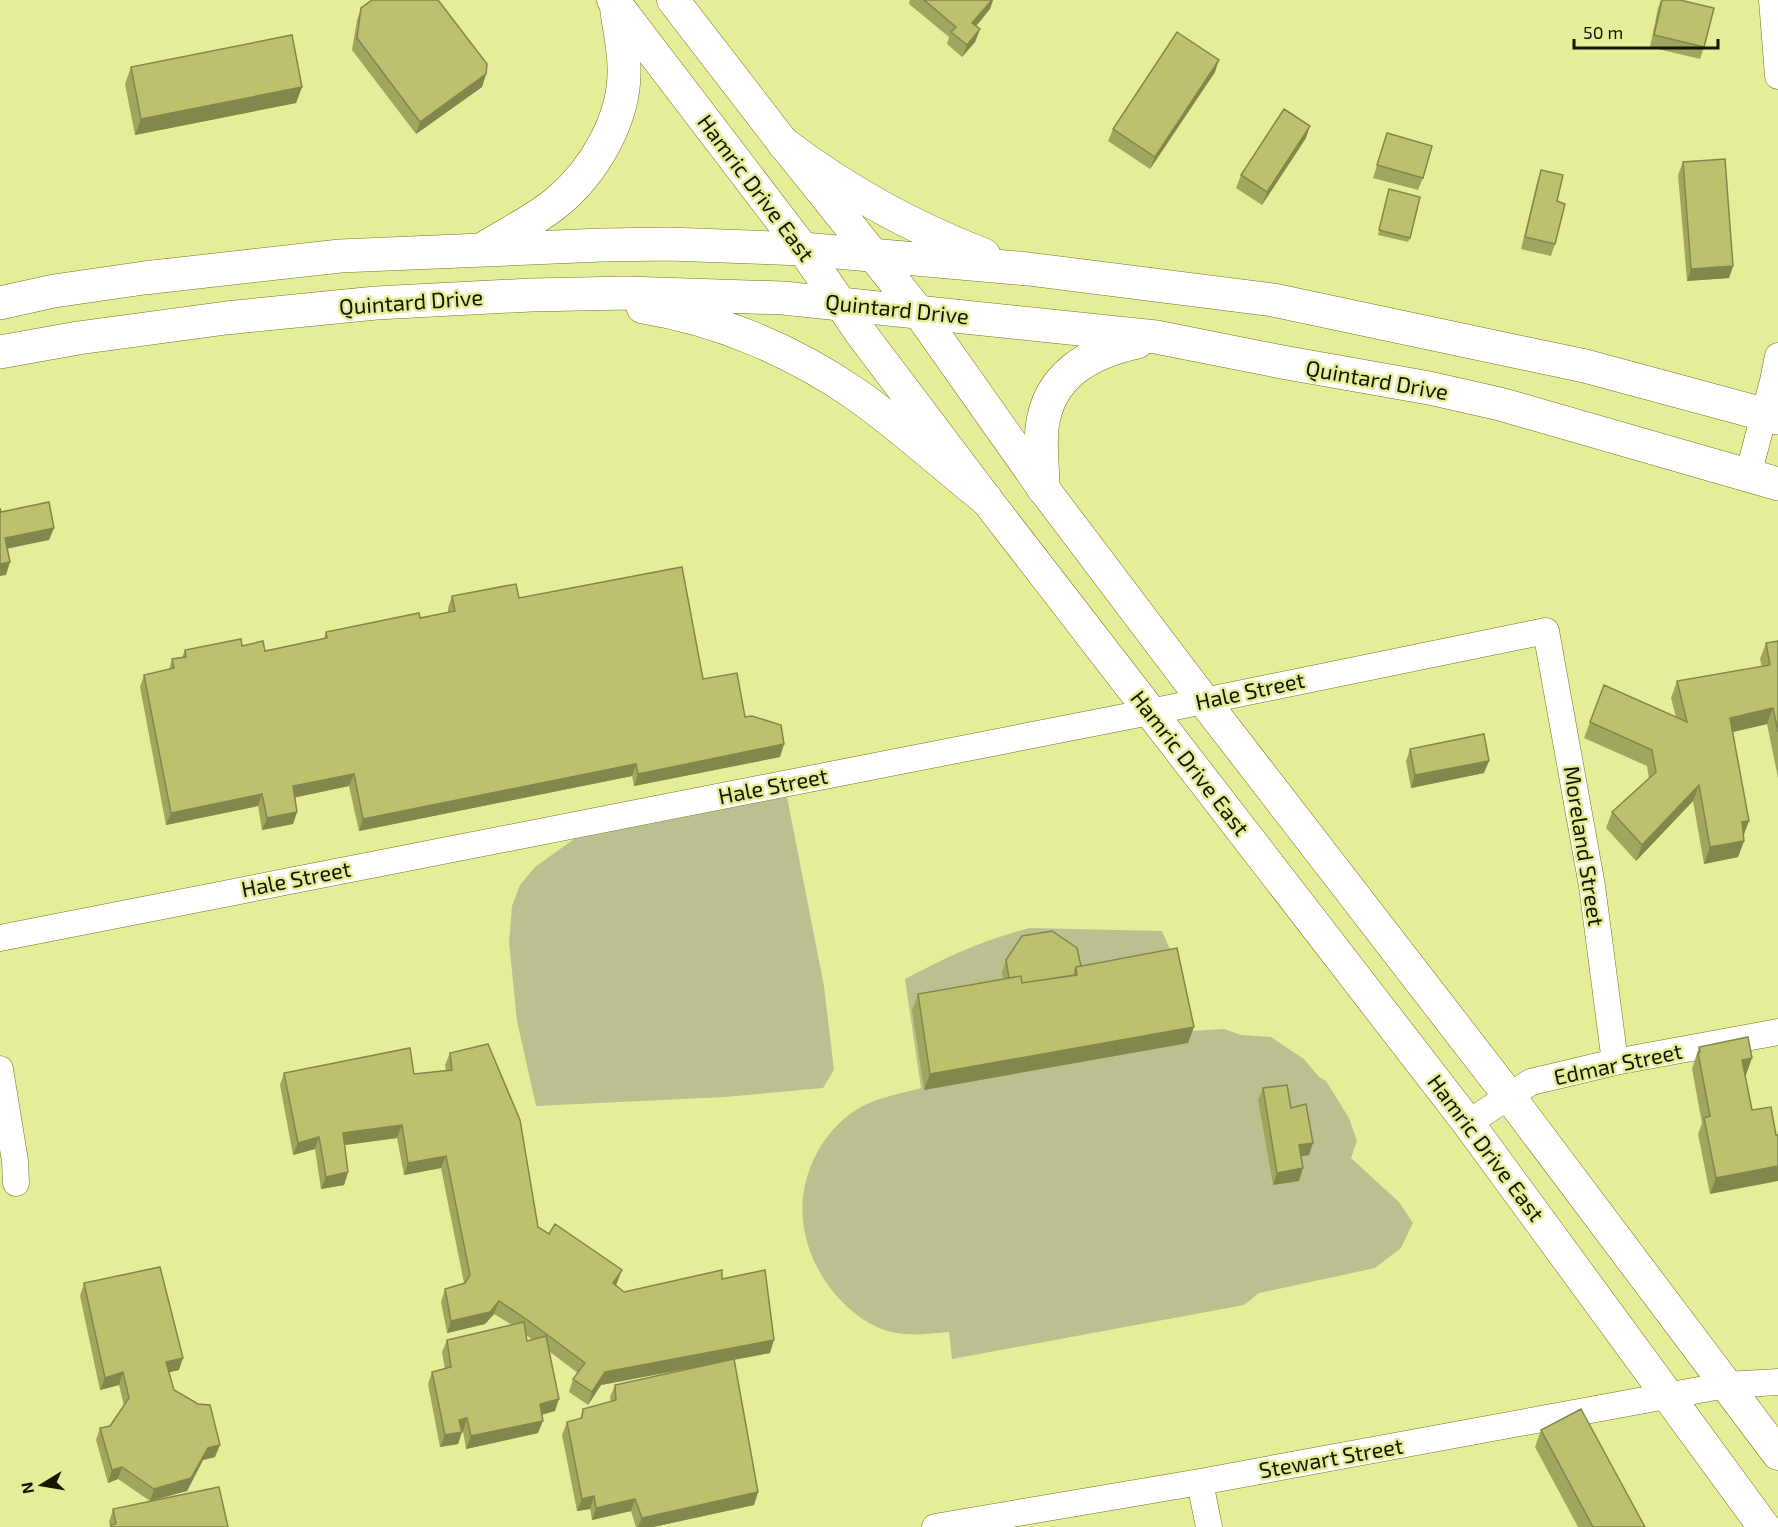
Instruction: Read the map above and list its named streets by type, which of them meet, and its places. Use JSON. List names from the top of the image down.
{
  "streets": {
    "highway": ["Quintard Drive"],
    "main road": ["Hamric Drive East"],
    "street": [
      "Hale Street",
      "Moreland Street",
      "Edmar Street",
      "Stewart Street"
    ]
  },
  "crossings": [
    ["Hamric Drive East", "Quintard Drive"],
    ["Hamric Drive East", "Hale Street"],
    ["Hamric Drive East", "Edmar Street"],
    ["Hamric Drive East", "Stewart Street"],
    ["Hale Street", "Moreland Street"],
    ["Moreland Street", "Edmar Street"]
  ],
  "scale_bar": "50 m",
  "north": "left"
}
